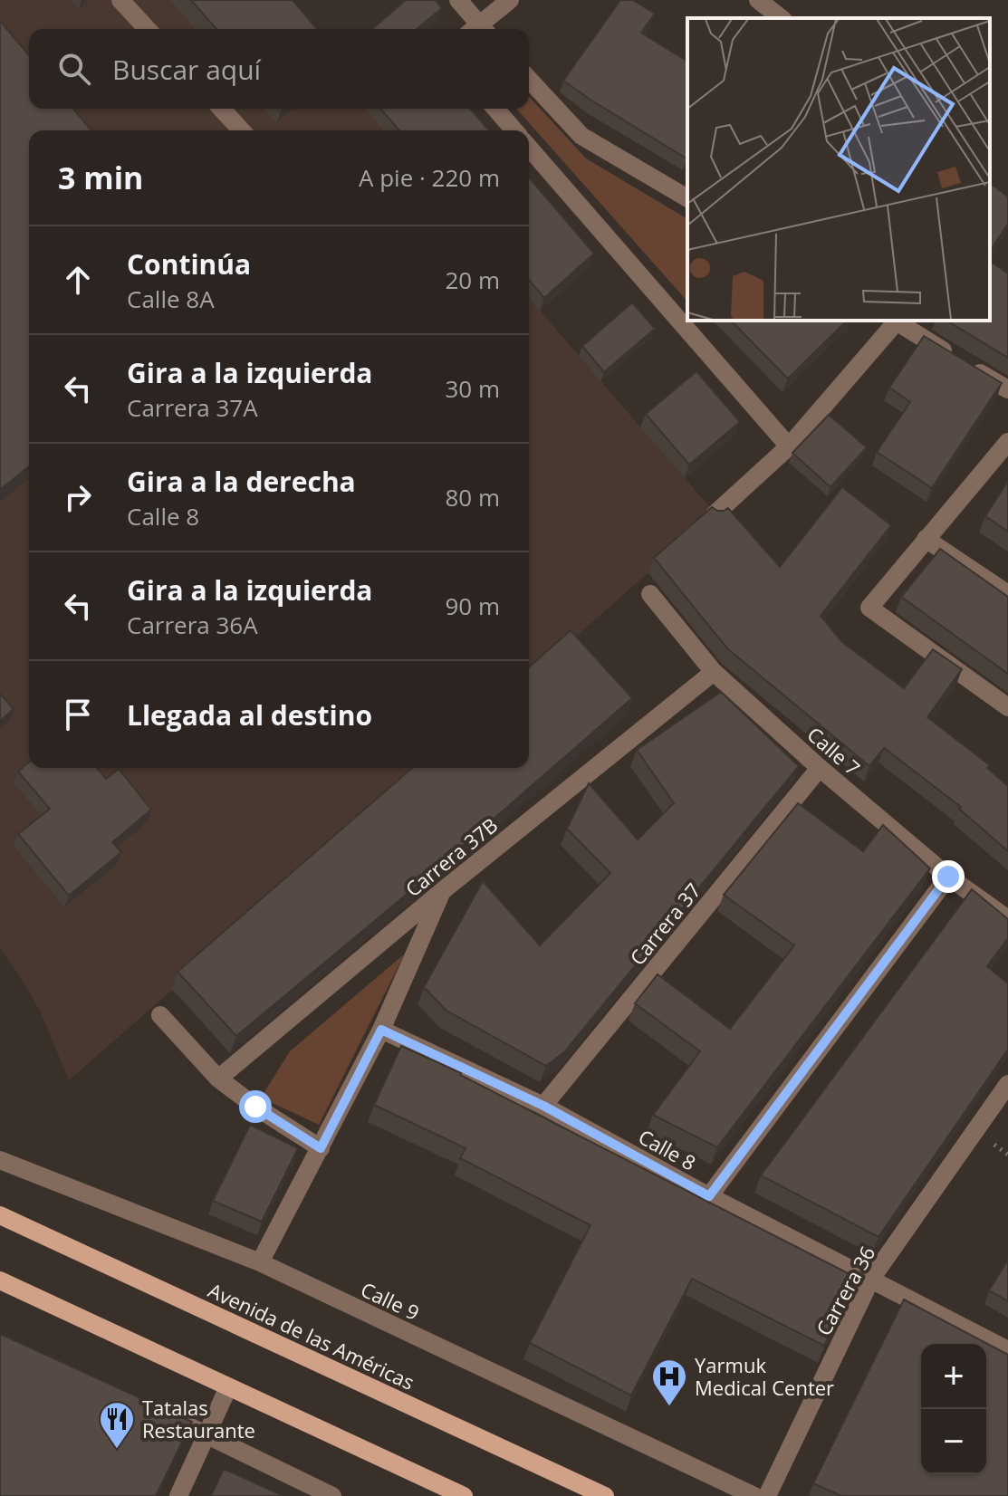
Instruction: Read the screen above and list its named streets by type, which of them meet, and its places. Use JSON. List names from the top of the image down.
{
  "streets": {
    "main road": ["Avenida de las Américas"],
    "street": [
      "Calle 7",
      "Carrera 37B",
      "Carrera 37",
      "Calle 8",
      "Carrera 36",
      "Calle 9"
    ]
  },
  "crossings": [
    ["Calle 7", "Carrera 37B"],
    ["Calle 7", "Carrera 37"],
    ["Carrera 37", "Calle 8"],
    ["Calle 8", "Carrera 36"]
  ],
  "places": {
    "hospital": ["Yarmuk Medical Center"],
    "restaurant": ["Tatalas Restaurante"]
  },
  "page": {
    "search": "Buscar aquí",
    "heading": ["3 min", "A pie · 220 m"],
    "list": [
      ["Continúa", "Calle 8A", "20 m"],
      ["Gira a la izquierda", "Carrera 37A", "30 m"],
      ["Gira a la derecha", "Calle 8", "80 m"],
      ["Gira a la izquierda", "Carrera 36A", "90 m"],
      "Llegada al destino"
    ],
    "map_buttons": ["+", "−"]
  }
}
